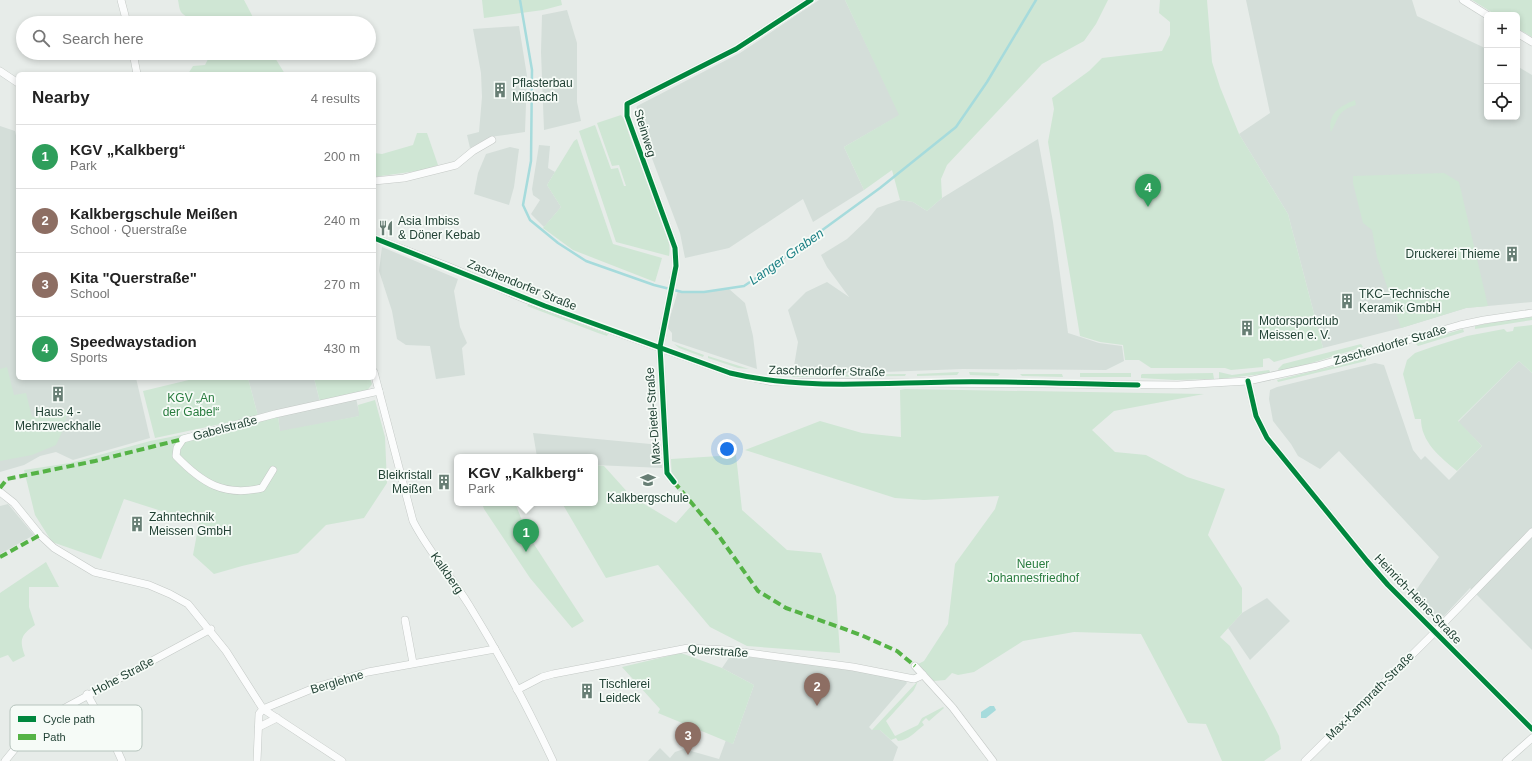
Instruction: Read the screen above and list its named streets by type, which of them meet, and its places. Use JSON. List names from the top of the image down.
{
  "streets": {
    "street": [
      "Steinweg",
      "Zaschendorfer Straße",
      "Max-Dietel-Straße",
      "Gabelstraße",
      "Kalkberg",
      "Heinrich-Heine-Straße",
      "Querstraße",
      "Hohe Straße",
      "Berglehne",
      "Max-Kamprath-Straße"
    ]
  },
  "crossings": [
    ["Steinweg", "Zaschendorfer Straße"],
    ["Steinweg", "Max-Dietel-Straße"],
    ["Zaschendorfer Straße", "Max-Dietel-Straße"],
    ["Zaschendorfer Straße", "Heinrich-Heine-Straße"],
    ["Gabelstraße", "Kalkberg"],
    ["Kalkberg", "Querstraße"],
    ["Kalkberg", "Berglehne"],
    ["Heinrich-Heine-Straße", "Max-Kamprath-Straße"]
  ],
  "water": ["Langer Graben"],
  "parks": ["KGV „An der Gabel“", "Neuer Johannesfriedhof"],
  "places": {
    "building": [
      "Pflasterbau Mißbach",
      "Druckerei Thieme",
      "TKC–Technische Keramik GmbH",
      "Motorsportclub Meissen e. V.",
      "Haus 4 - Mehrzweckhalle",
      "Bleikristall Meißen",
      "Zahntechnik Meissen GmbH",
      "Tischlerei Leideck"
    ],
    "restaurant": ["Asia Imbiss & Döner Kebab"],
    "school or university": ["Kalkbergschule"]
  },
  "legend": ["Cycle path", "Path"],
  "page": {
    "map_buttons": ["+", "−"],
    "search": "Search here",
    "heading": ["Nearby", "4 results"],
    "list": [
      {
        "mark": "1",
        "name": "KGV „Kalkberg“",
        "note": "Park",
        "value": "200 m"
      },
      {
        "mark": "2",
        "name": "Kalkbergschule Meißen",
        "note": "School · Querstraße",
        "value": "240 m"
      },
      {
        "mark": "3",
        "name": "Kita \"Querstraße\"",
        "note": "School",
        "value": "270 m"
      },
      {
        "mark": "4",
        "name": "Speedwaystadion",
        "note": "Sports",
        "value": "430 m"
      }
    ],
    "pins": [
      "4",
      "1",
      "2",
      "3"
    ],
    "popup": ["KGV „Kalkberg“", "Park"]
  }
}
